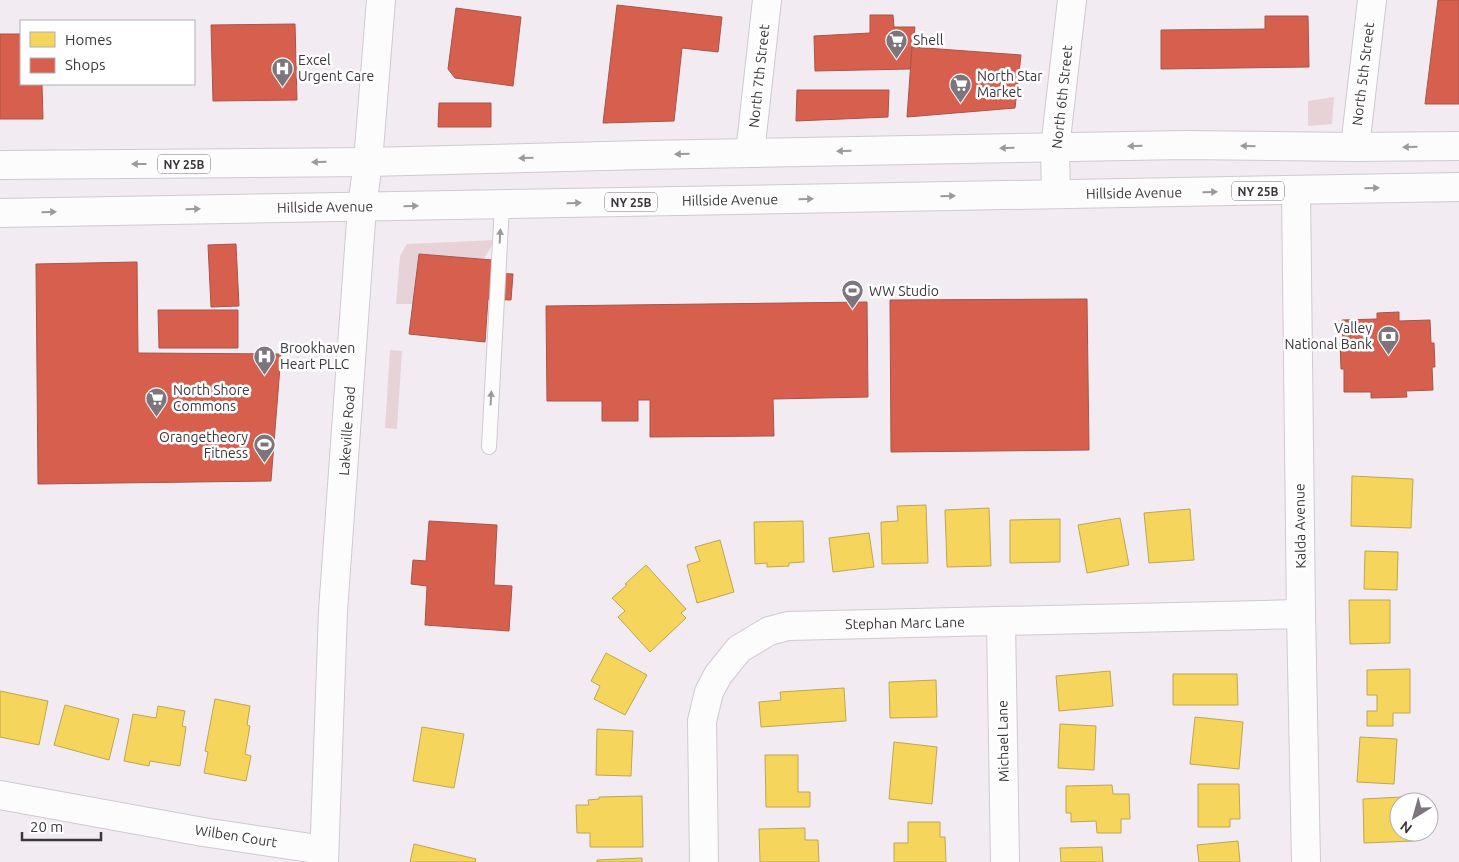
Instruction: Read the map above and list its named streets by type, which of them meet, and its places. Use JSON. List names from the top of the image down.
{
  "streets": {
    "main road": [
      "North 5th Street",
      "North 7th Street",
      "North 6th Street",
      "NY 25B",
      "Hillside Avenue",
      "Lakeville Road",
      "Kalda Avenue",
      "Stephan Marc Lane",
      "Michael Lane",
      "Wilben Court"
    ]
  },
  "crossings": [
    ["North 5th Street", "NY 25B"],
    ["North 7th Street", "NY 25B"],
    ["North 6th Street", "NY 25B"],
    ["North 6th Street", "Hillside Avenue"],
    ["NY 25B", "Lakeville Road"],
    ["Hillside Avenue", "Lakeville Road"],
    ["Hillside Avenue", "Kalda Avenue"],
    ["Lakeville Road", "Wilben Court"],
    ["Kalda Avenue", "Stephan Marc Lane"],
    ["Stephan Marc Lane", "Michael Lane"]
  ],
  "places": {
    "supermarket": ["Shell", "North Star Market", "North Shore Commons"],
    "hospital": ["Excel Urgent Care", "Brookhaven Heart PLLC"],
    "sports": ["WW Studio", "Orangetheory Fitness"],
    "bank": ["Valley National Bank"]
  },
  "legend": ["Homes", "Shops"],
  "scale_bar": "20 m",
  "north": "bottom left"
}
